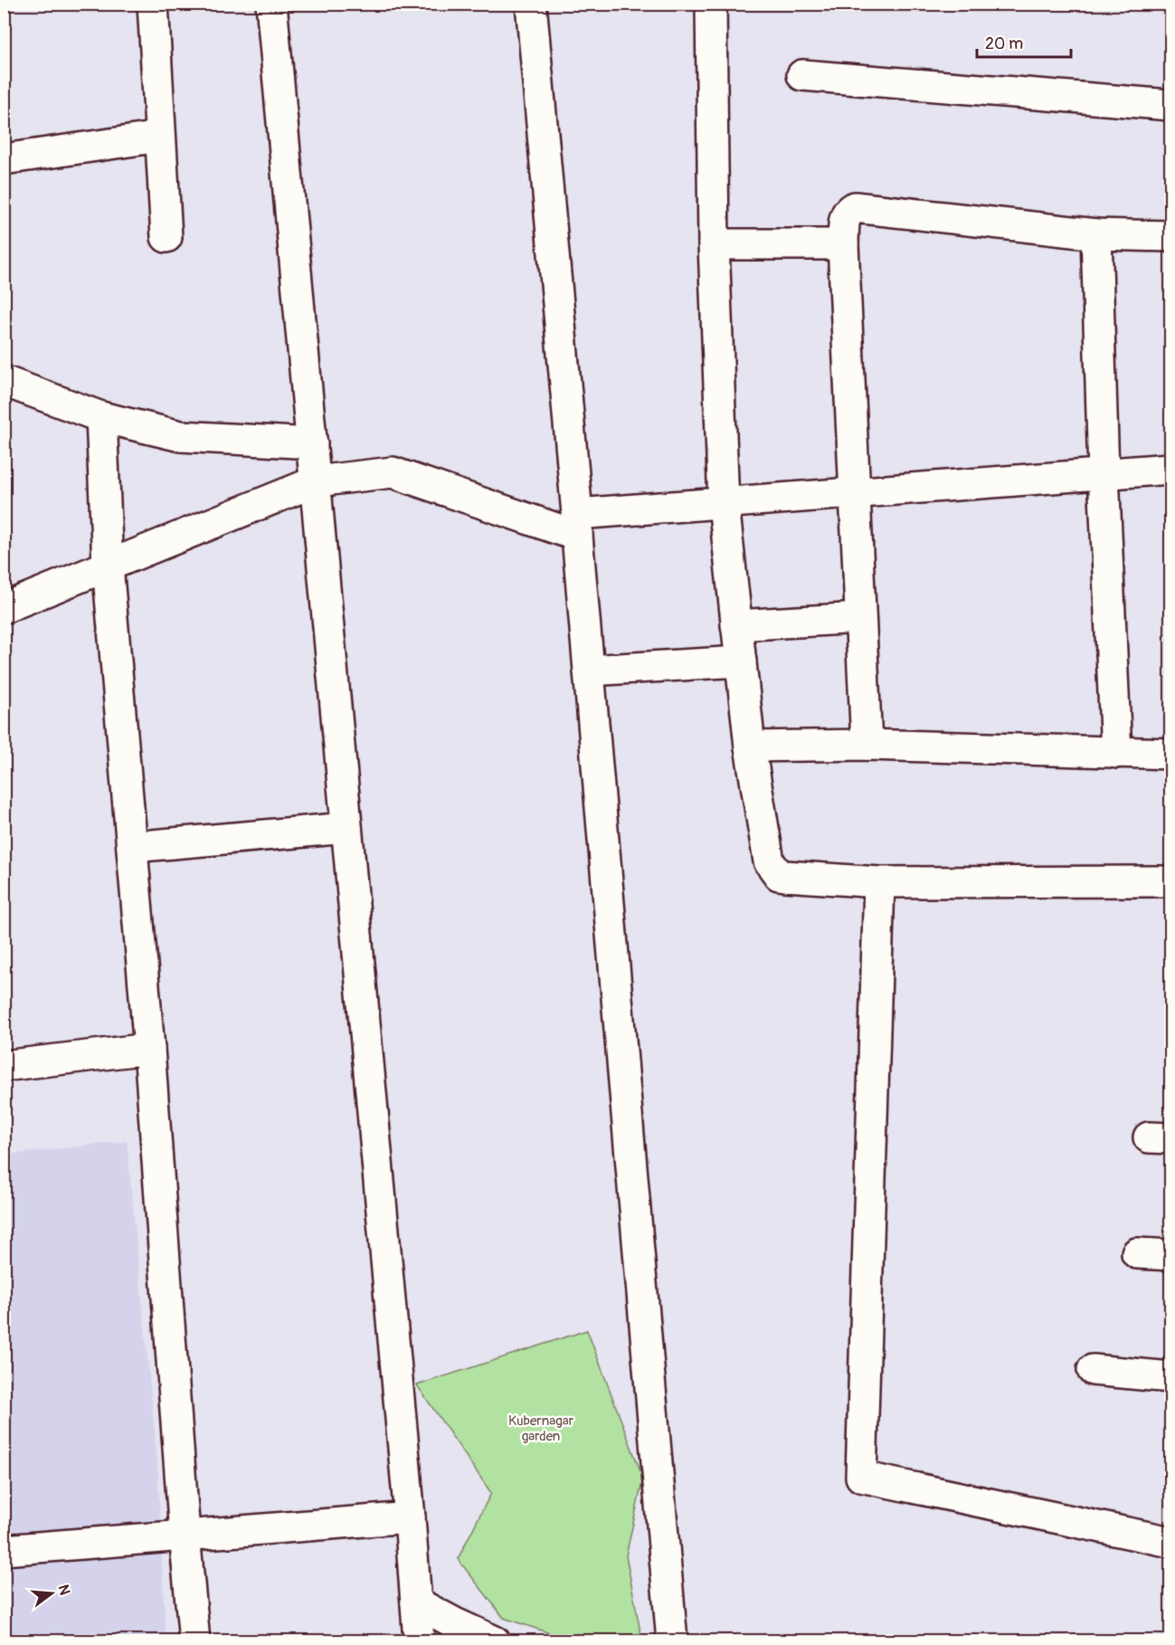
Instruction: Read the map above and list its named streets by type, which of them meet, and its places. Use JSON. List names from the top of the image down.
{
  "parks": ["Kubernagar garden"],
  "scale_bar": "20 m",
  "north": "right"
}
